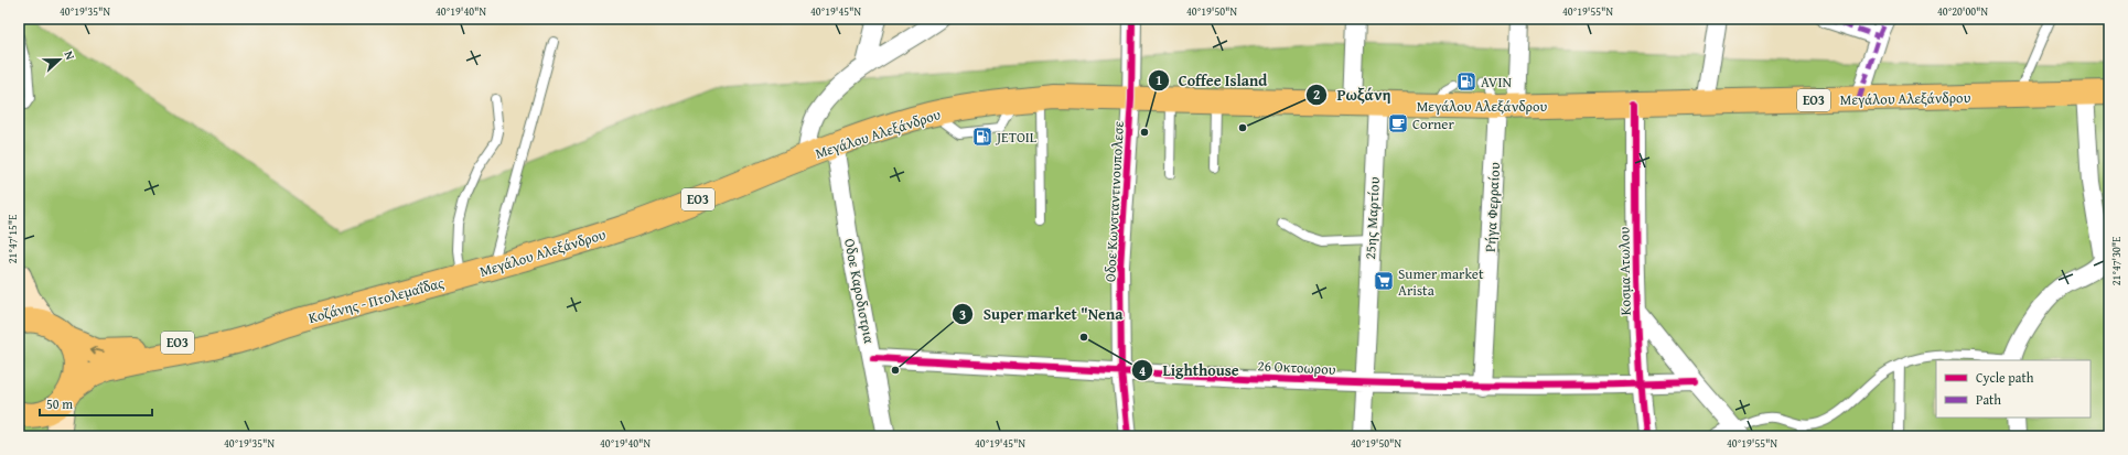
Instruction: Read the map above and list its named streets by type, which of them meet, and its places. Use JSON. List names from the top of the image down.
{
  "streets": {
    "main road": ["Μεγάλου Αλεξάνδρου", "ΕΟ3", "Κοζάνης - Πτολεμαΐδας"],
    "street": [
      "Oδοε Κωνσταντινουπολεσε",
      "Ρήγα Φερραίου",
      "25ης Μαρτίου",
      "Κοσμα Ατωλου",
      "Oδοε Καροδιστρια",
      "26 Οκτοωρου"
    ]
  },
  "crossings": [
    ["Μεγάλου Αλεξάνδρου", "Oδοε Κωνσταντινουπολεσε"],
    ["Μεγάλου Αλεξάνδρου", "Ρήγα Φερραίου"],
    ["Μεγάλου Αλεξάνδρου", "25ης Μαρτίου"],
    ["Μεγάλου Αλεξάνδρου", "Κοσμα Ατωλου"],
    ["Μεγάλου Αλεξάνδρου", "Oδοε Καροδιστρια"],
    ["Μεγάλου Αλεξάνδρου", "Κοζάνης - Πτολεμαΐδας"],
    ["ΕΟ3", "Κοζάνης - Πτολεμαΐδας"],
    ["Oδοε Κωνσταντινουπολεσε", "26 Οκτοωρου"],
    ["Ρήγα Φερραίου", "26 Οκτοωρου"],
    ["25ης Μαρτίου", "26 Οκτοωρου"],
    ["Κοσμα Ατωλου", "26 Οκτοωρου"],
    ["Oδοε Καροδιστρια", "26 Οκτοωρου"]
  ],
  "places": {
    "fuel station": ["AVIN", "JETOIL"],
    "cafe": ["Corner"],
    "other": [
      "Ρωξάνη",
      "Coffee Island",
      "Lighthouse",
      "Super market \"Nena"
    ],
    "supermarket": ["Sumer market Arista"]
  },
  "legend": ["Cycle path", "Path"],
  "scale_bar": "50 m",
  "north": "right",
  "coordinates": [
    "40°19'35\"N",
    "40°19'40\"N",
    "40°19'45\"N",
    "40°19'50\"N",
    "40°19'55\"N",
    "40°20'00\"N",
    "21°47'15\"E",
    "21°47'30\"E"
  ]
}
